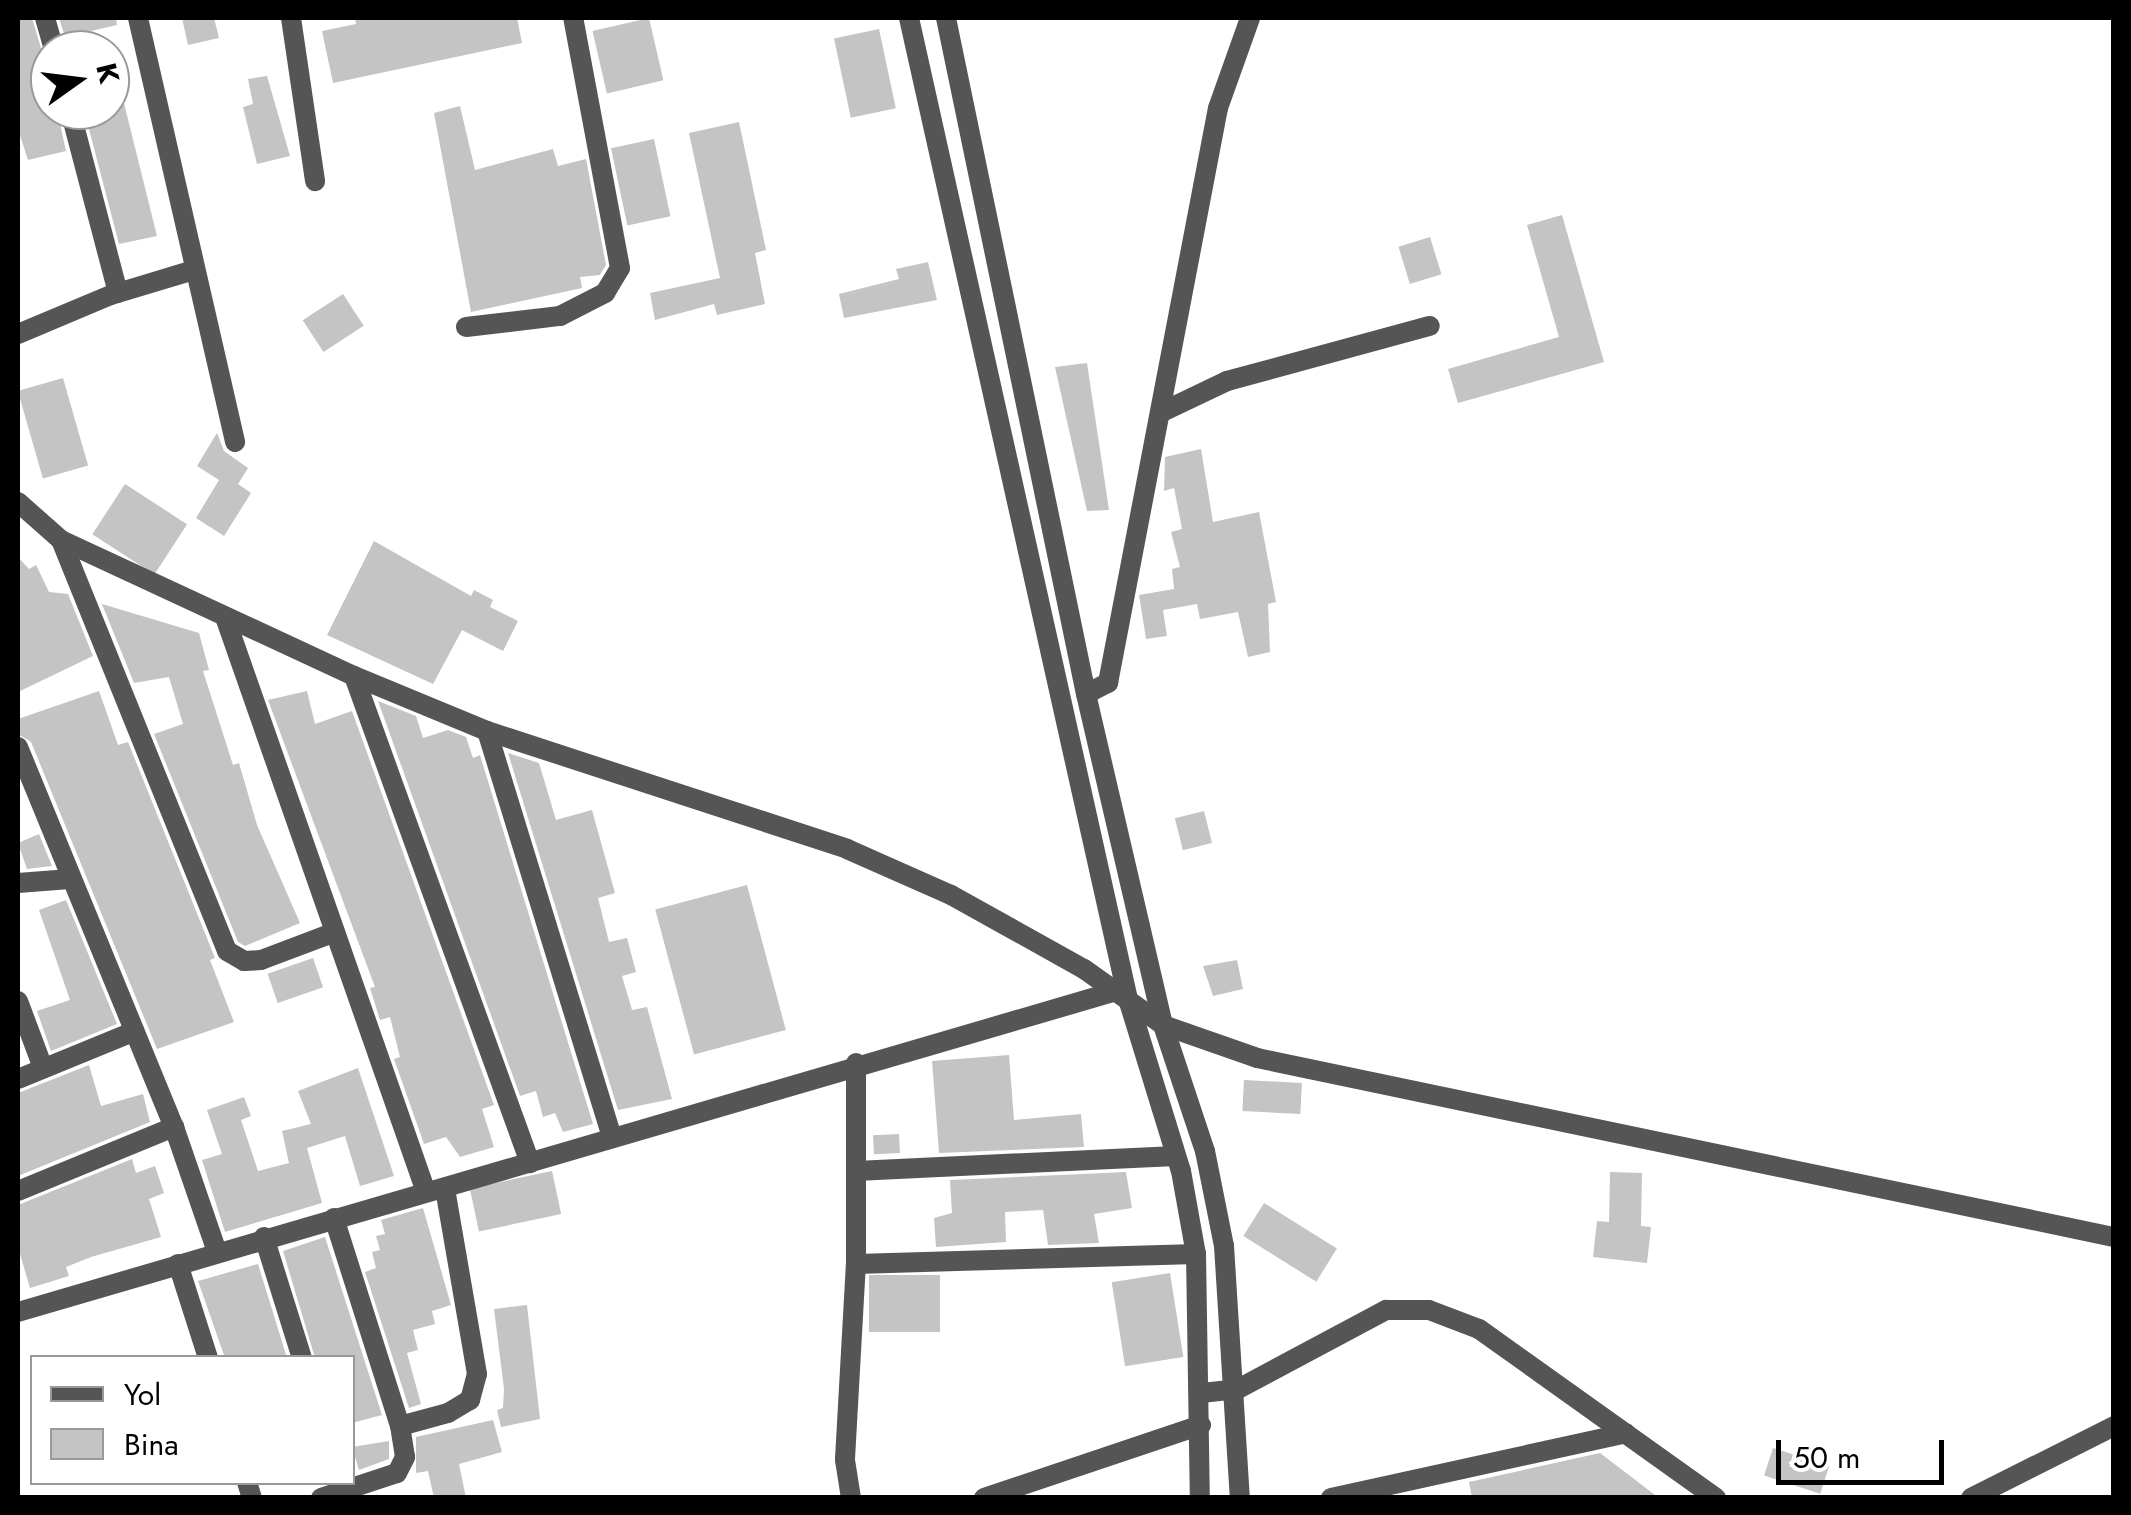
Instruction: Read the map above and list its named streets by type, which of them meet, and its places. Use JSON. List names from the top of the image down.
{
  "legend": ["Yol", "Bina"],
  "scale_bar": "50 m",
  "north": "right"
}
